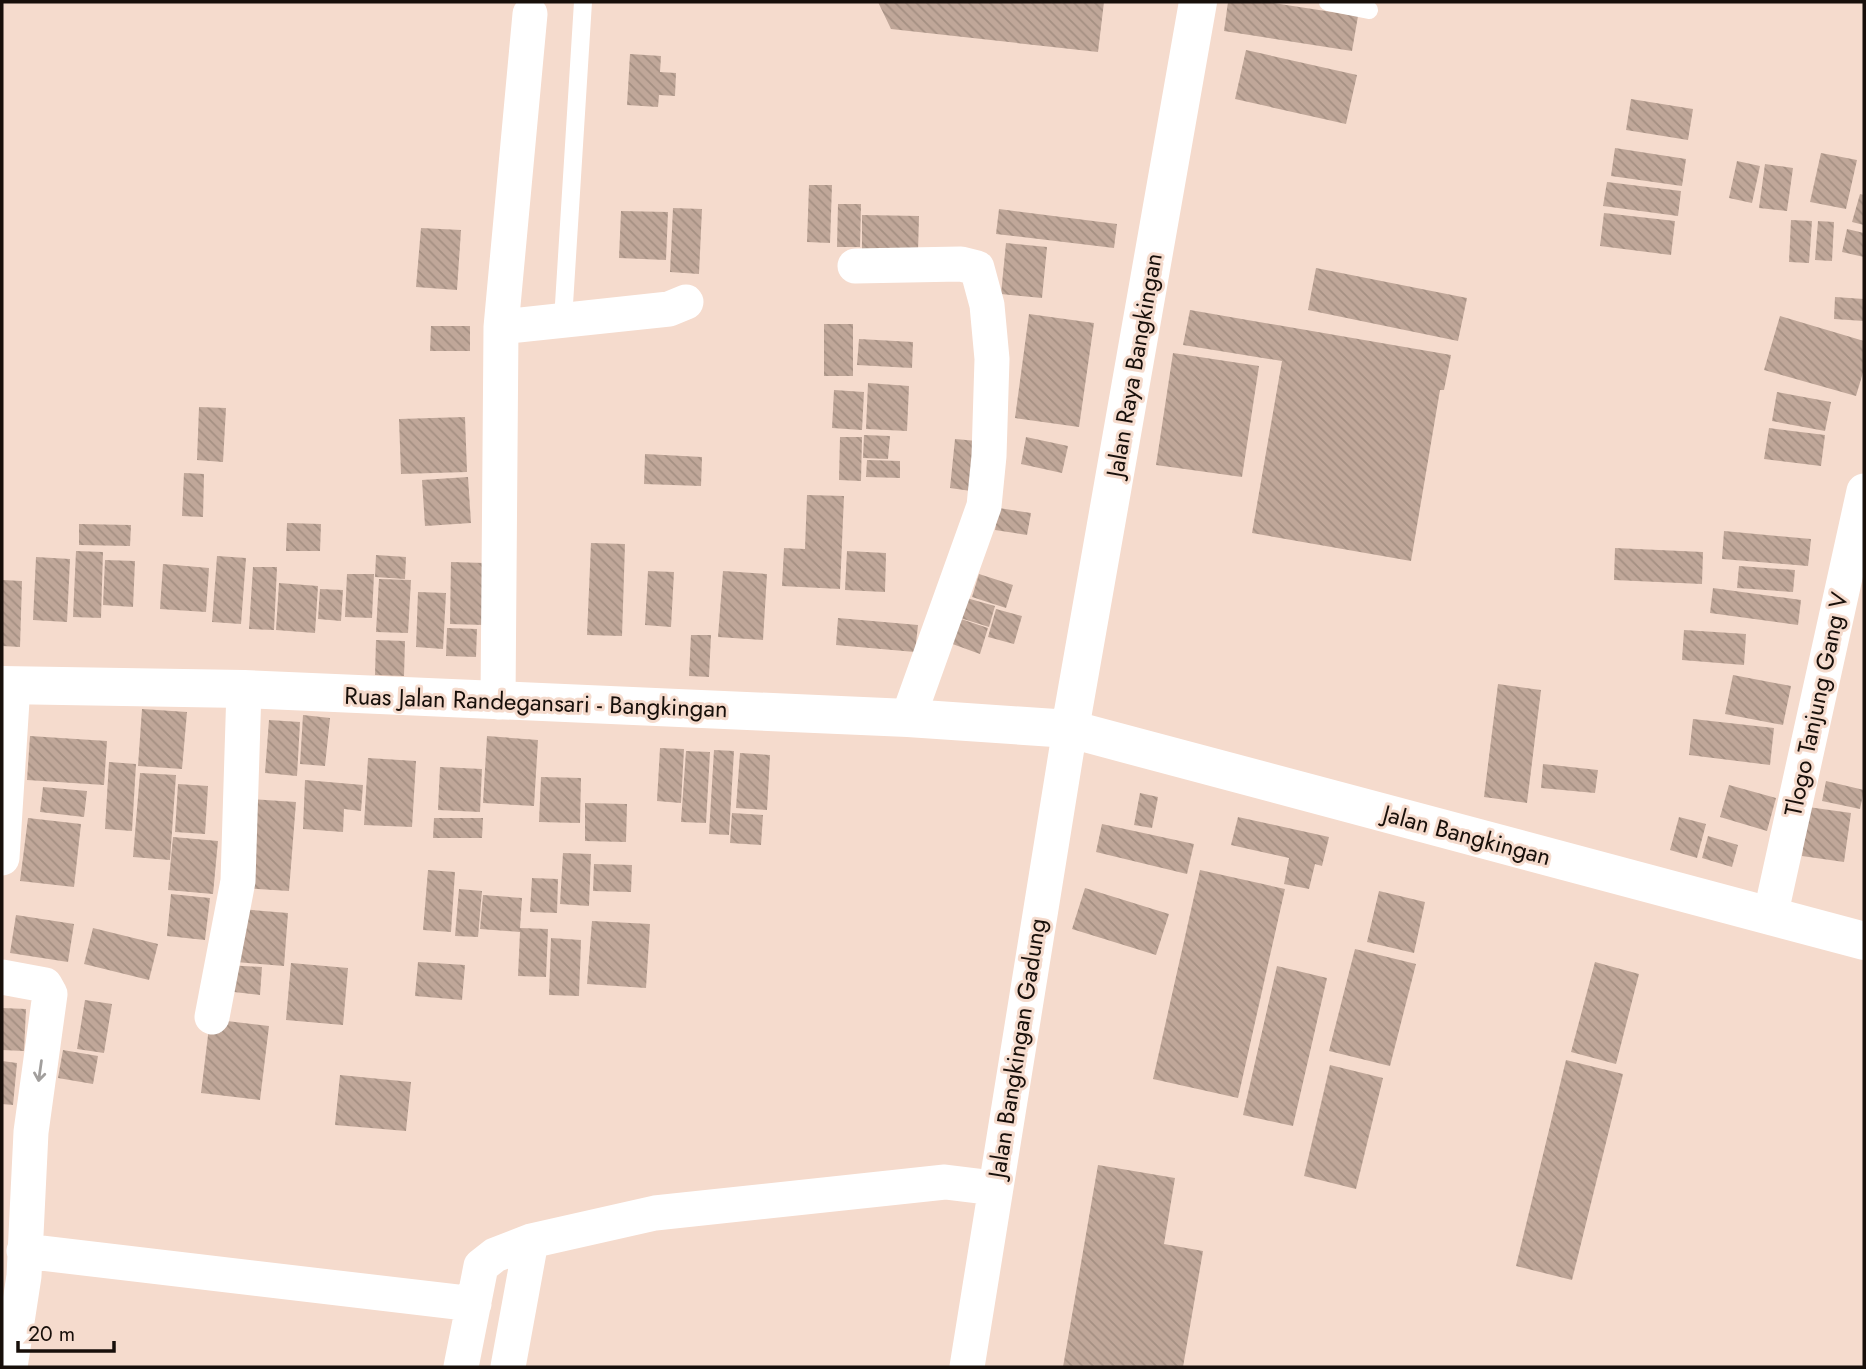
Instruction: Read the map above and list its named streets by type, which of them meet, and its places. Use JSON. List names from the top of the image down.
{
  "streets": {
    "street": [
      "Jalan Raya Bangkingan",
      "Ruas Jalan Randegansari - Bangkingan",
      "Tlogo Tanjung Gang V",
      "Jalan Bangkingan",
      "Jalan Bangkingan Gadung"
    ]
  },
  "crossings": [
    ["Jalan Raya Bangkingan", "Ruas Jalan Randegansari - Bangkingan"],
    ["Jalan Raya Bangkingan", "Jalan Bangkingan"],
    ["Jalan Raya Bangkingan", "Jalan Bangkingan Gadung"],
    ["Ruas Jalan Randegansari - Bangkingan", "Jalan Bangkingan"],
    ["Ruas Jalan Randegansari - Bangkingan", "Jalan Bangkingan Gadung"],
    ["Tlogo Tanjung Gang V", "Jalan Bangkingan"],
    ["Jalan Bangkingan", "Jalan Bangkingan Gadung"]
  ],
  "scale_bar": "20 m"
}
